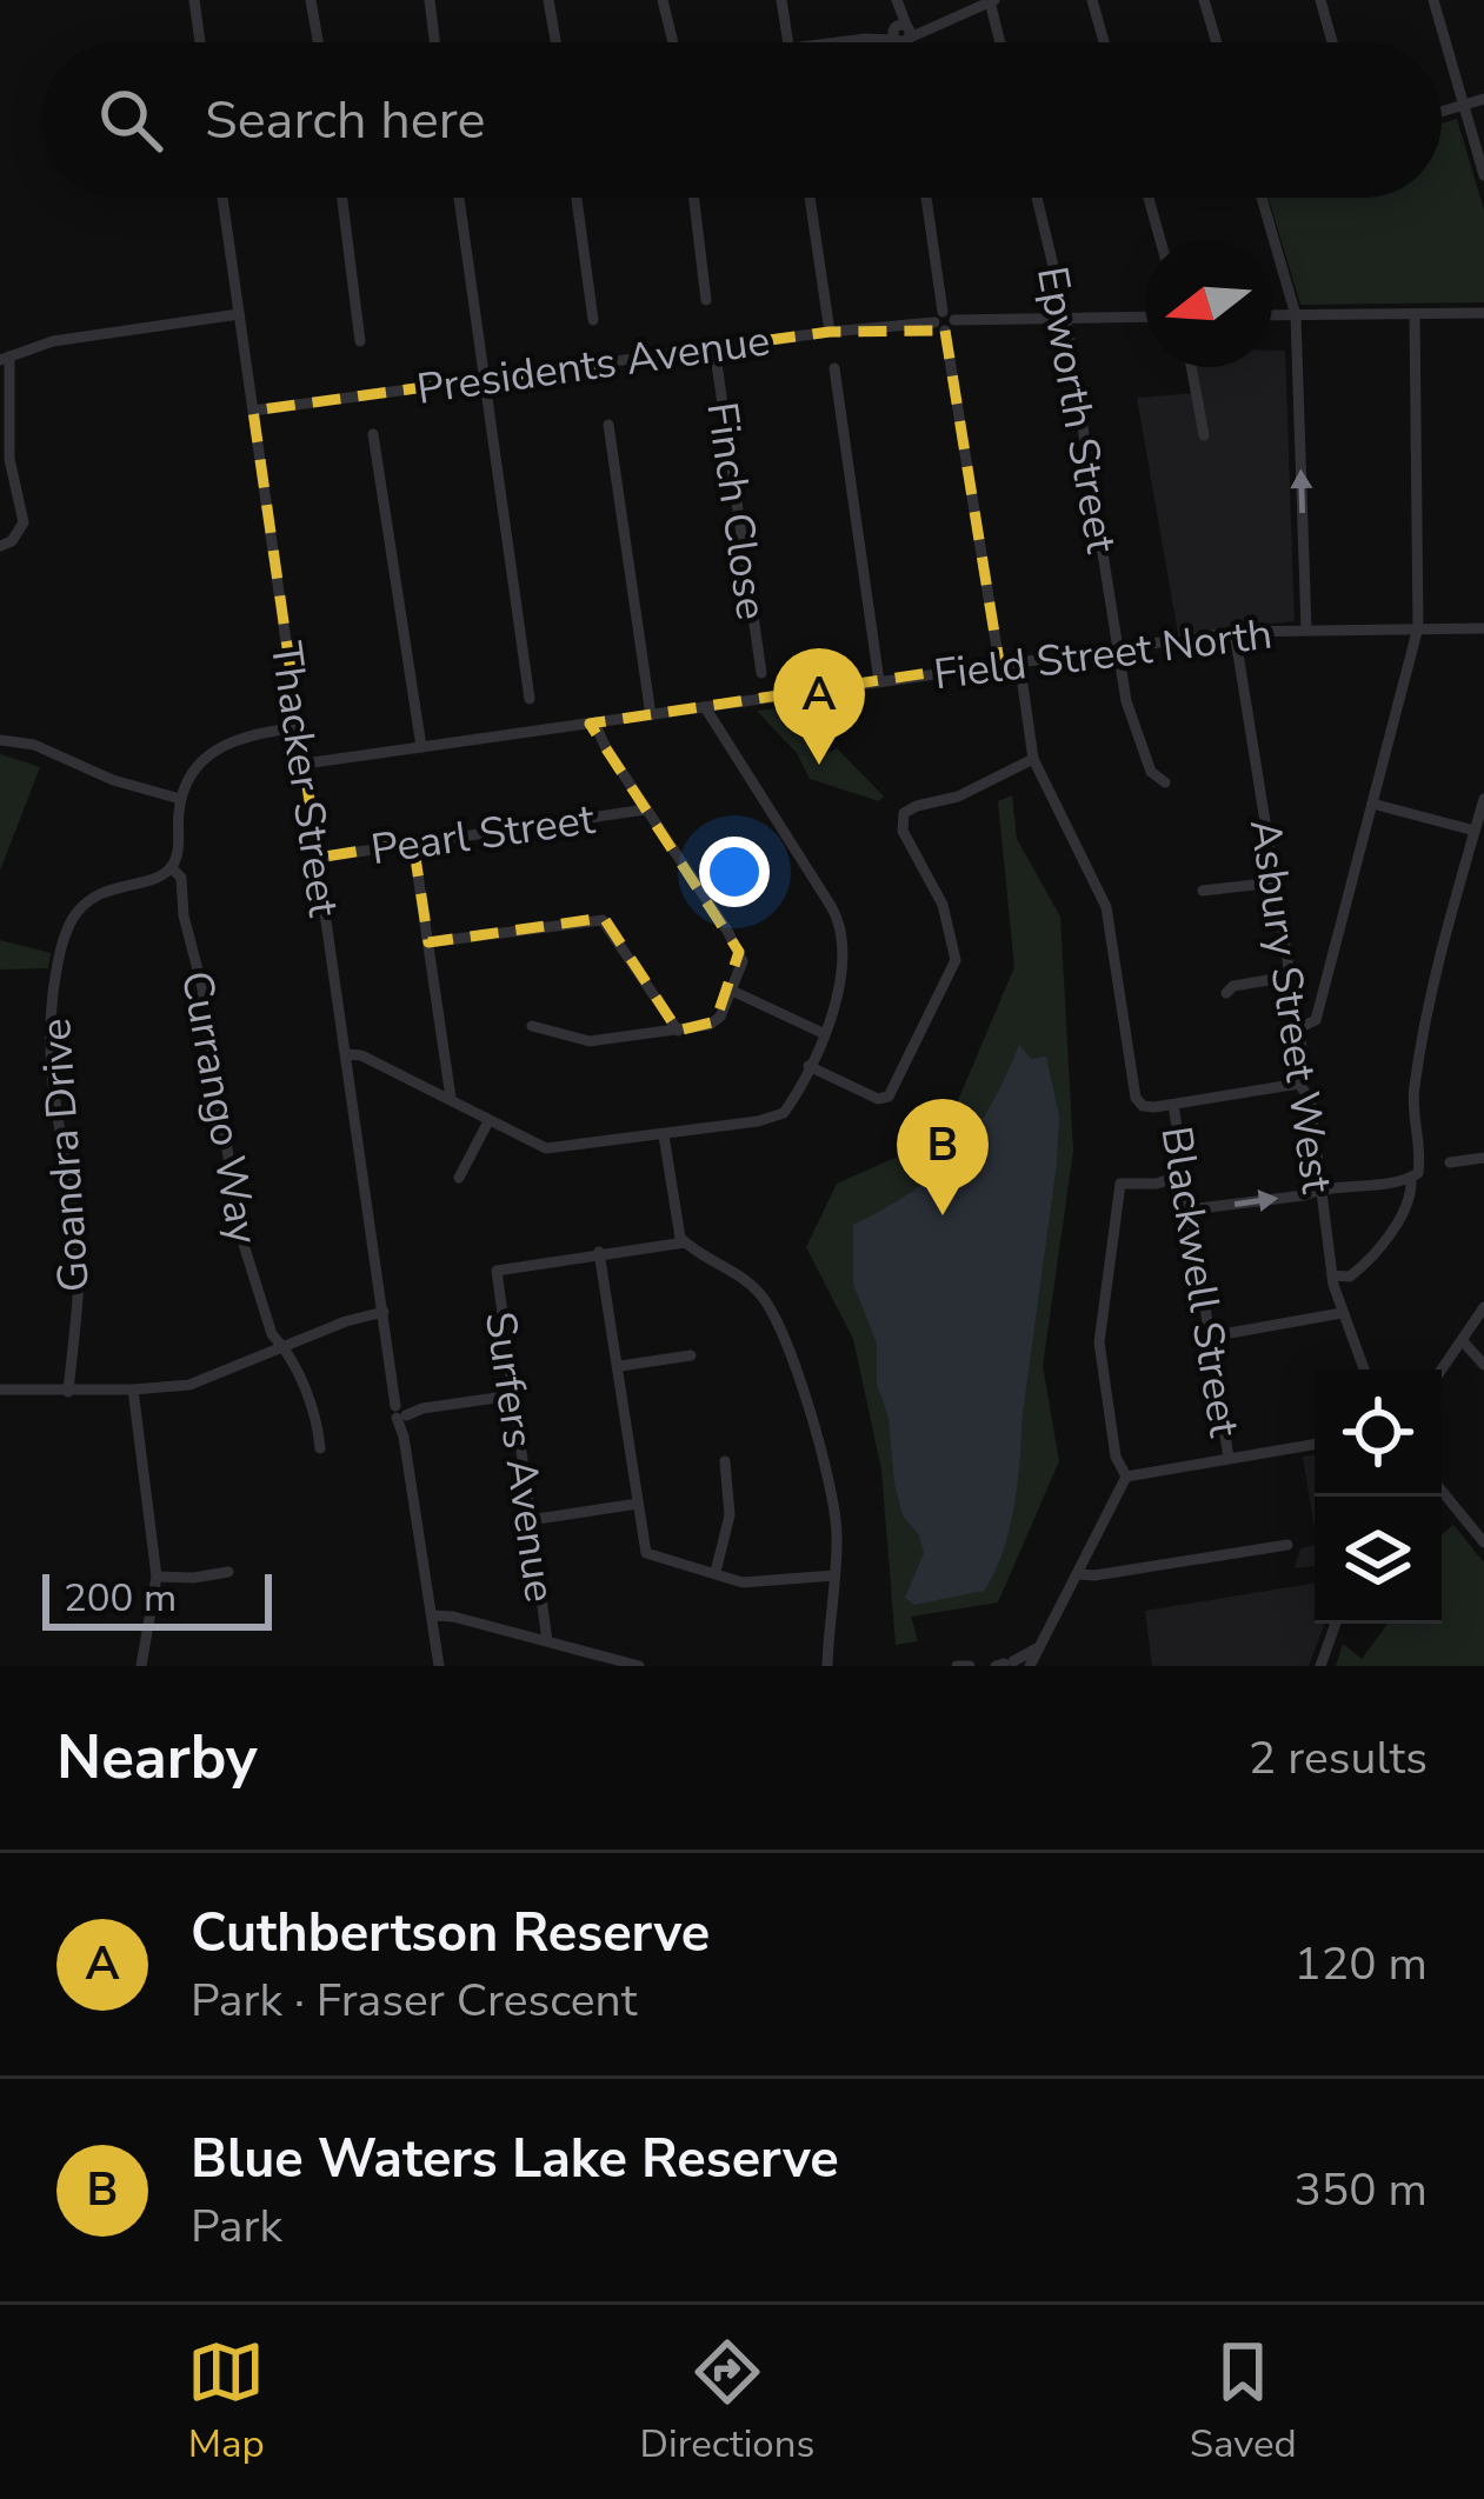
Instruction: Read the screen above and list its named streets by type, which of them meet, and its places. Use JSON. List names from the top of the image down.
{
  "streets": {
    "street": [
      "Presidents Avenue",
      "Epworth Street",
      "Finch Close",
      "Field Street North",
      "Thacker Street",
      "Pearl Street",
      "Asbury Street West",
      "Currango Way",
      "Goandra Drive",
      "Blackwell Street",
      "Surfers Avenue"
    ]
  },
  "crossings": [
    ["Presidents Avenue", "Epworth Street"],
    ["Presidents Avenue", "Finch Close"],
    ["Presidents Avenue", "Thacker Street"],
    ["Epworth Street", "Field Street North"],
    ["Field Street North", "Thacker Street"],
    ["Field Street North", "Asbury Street West"],
    ["Thacker Street", "Pearl Street"],
    ["Currango Way", "Goandra Drive"]
  ],
  "scale_bar": "200 m",
  "north": "left",
  "page": {
    "search": "Search here",
    "pins": ["A", "B"],
    "scale": "200 m",
    "heading": ["Nearby", "2 results"],
    "list": [
      {
        "mark": "A",
        "name": "Cuthbertson Reserve",
        "note": "Park · Fraser Crescent",
        "value": "120 m"
      },
      {
        "mark": "B",
        "name": "Blue Waters Lake Reserve",
        "note": "Park",
        "value": "350 m"
      }
    ],
    "nav": ["Map", "Directions", "Saved"]
  }
}
